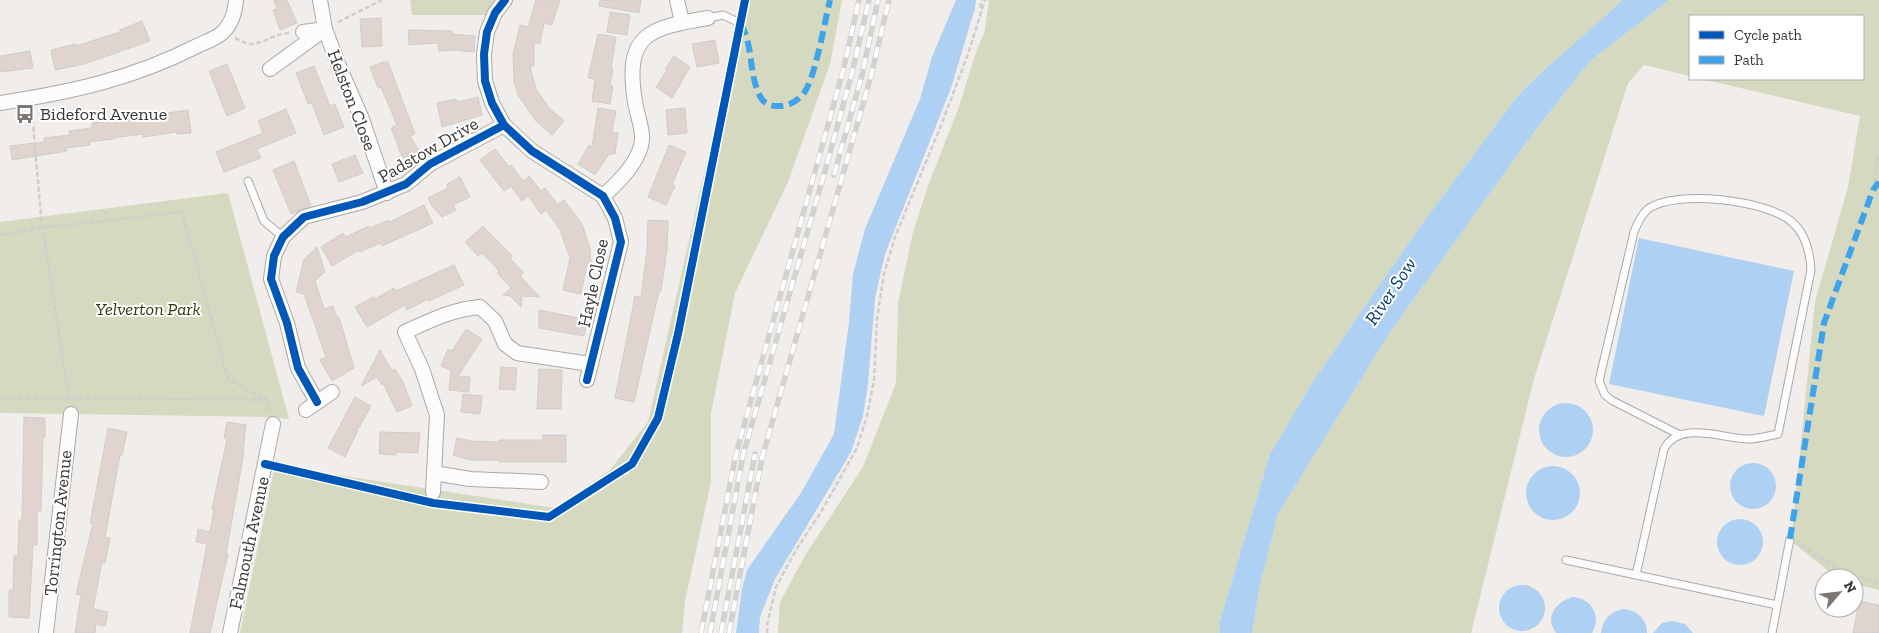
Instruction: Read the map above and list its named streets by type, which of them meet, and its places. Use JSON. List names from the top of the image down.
{
  "streets": {
    "street": [
      "Helston Close",
      "Padstow Drive",
      "Hayle Close",
      "Torrington Avenue",
      "Falmouth Avenue"
    ]
  },
  "crossings": [
    ["Helston Close", "Padstow Drive"],
    ["Padstow Drive", "Hayle Close"]
  ],
  "water": ["River Sow"],
  "parks": ["Yelverton Park"],
  "places": {
    "bus stop": ["Bideford Avenue"]
  },
  "legend": ["Cycle path", "Path"],
  "north": "top right"
}
